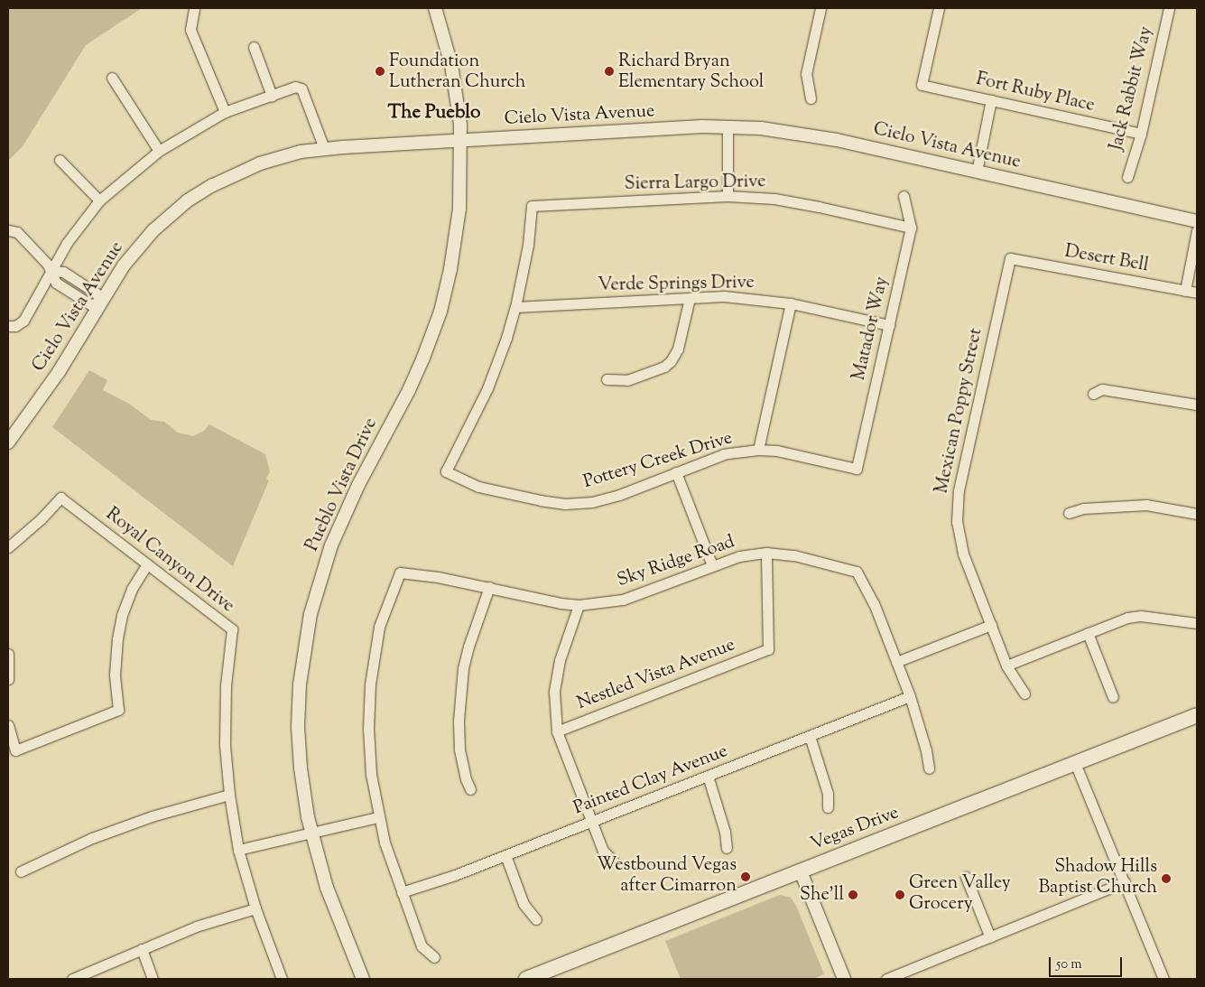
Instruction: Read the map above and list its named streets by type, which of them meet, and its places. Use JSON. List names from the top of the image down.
{
  "streets": {
    "main road": ["Vegas Drive"],
    "street": [
      "Jack Rabbit Way",
      "Fort Ruby Place",
      "Cielo Vista Avenue",
      "Sierra Largo Drive",
      "Desert Bell",
      "Verde Springs Drive",
      "Matador Way",
      "Mexican Poppy Street",
      "Pottery Creek Drive",
      "Pueblo Vista Drive",
      "Royal Canyon Drive",
      "Sky Ridge Road",
      "Nestled Vista Avenue",
      "Painted Clay Avenue"
    ]
  },
  "crossings": [
    ["Jack Rabbit Way", "Fort Ruby Place"],
    ["Cielo Vista Avenue", "Pueblo Vista Drive"],
    ["Sierra Largo Drive", "Verde Springs Drive"],
    ["Sierra Largo Drive", "Matador Way"],
    ["Sierra Largo Drive", "Pottery Creek Drive"],
    ["Desert Bell", "Mexican Poppy Street"],
    ["Verde Springs Drive", "Matador Way"],
    ["Verde Springs Drive", "Pottery Creek Drive"],
    ["Matador Way", "Pottery Creek Drive"],
    ["Sky Ridge Road", "Nestled Vista Avenue"]
  ],
  "districts": ["The Pueblo"],
  "places": [
    "Foundation Lutheran Church",
    "Richard Bryan Elementary School",
    "Westbound Vegas after Cimarron",
    "Shadow Hills Baptist Church",
    "She’ll",
    "Green Valley Grocery"
  ],
  "scale_bar": "50 m"
}
